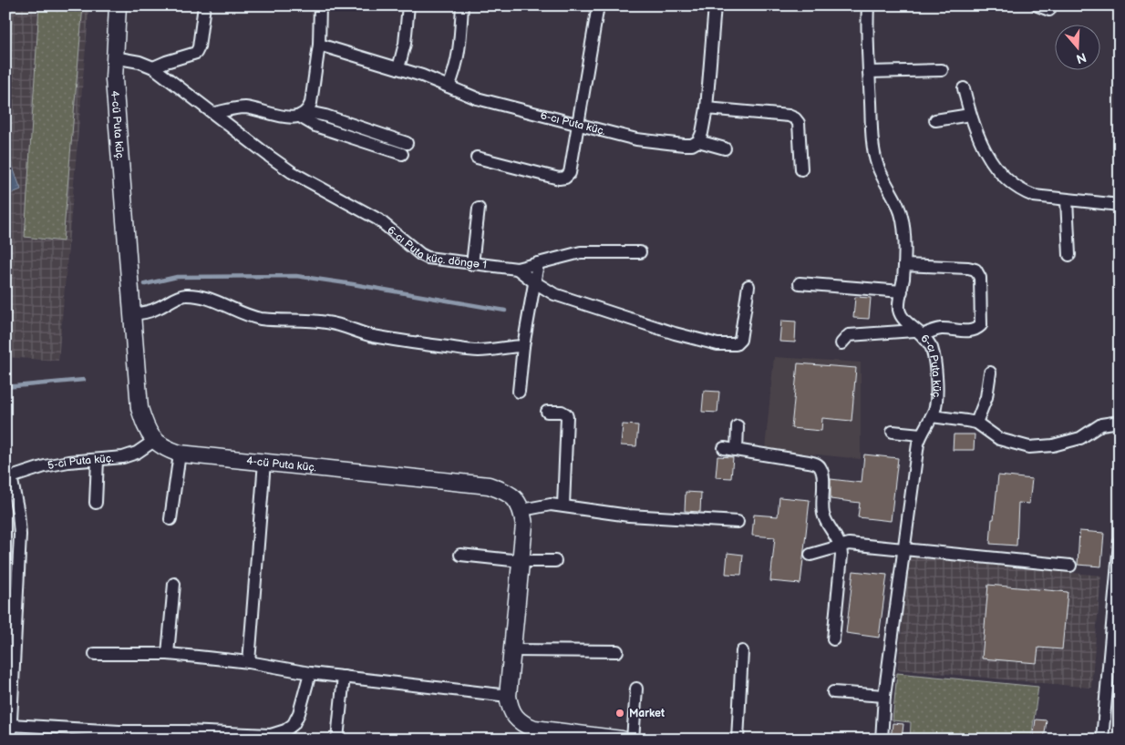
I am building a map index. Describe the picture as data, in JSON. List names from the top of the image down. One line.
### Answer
{"streets":{"street":["6-cı Puta küç.","4-cü Puta küç.","6-cı Puta küç. döngə 1","5-ci Puta küç."]},"crossings":[["4-cü Puta küç.","6-cı Puta küç. döngə 1"],["4-cü Puta küç.","5-ci Puta küç."]],"places":["Market"],"north":"bottom"}
